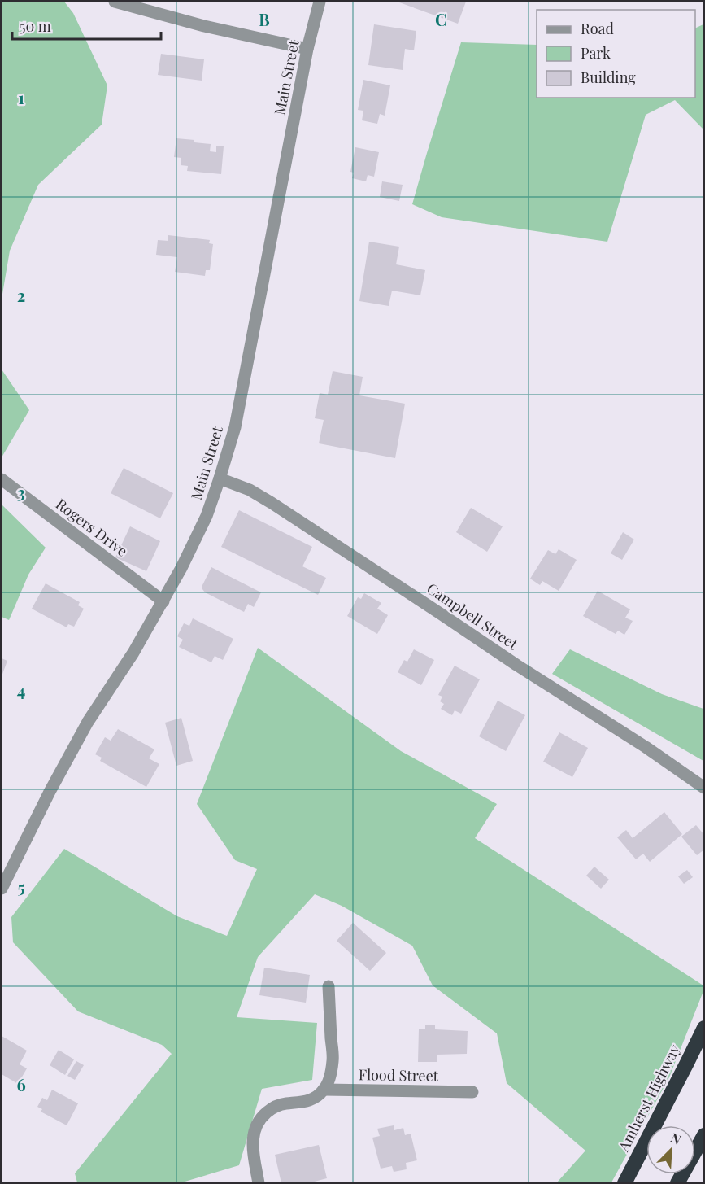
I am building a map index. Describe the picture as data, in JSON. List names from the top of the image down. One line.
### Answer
{"streets":{"highway":["Amherst Highway"],"street":["Main Street","Rogers Drive","Campbell Street","Flood Street"]},"crossings":[["Main Street","Rogers Drive"],["Main Street","Campbell Street"]],"legend":["Road","Park","Building"],"scale_bar":"50 m","north":"top right","grid":{"columns":["B","C"],"rows":["1","2","3","4","5","6"]}}
